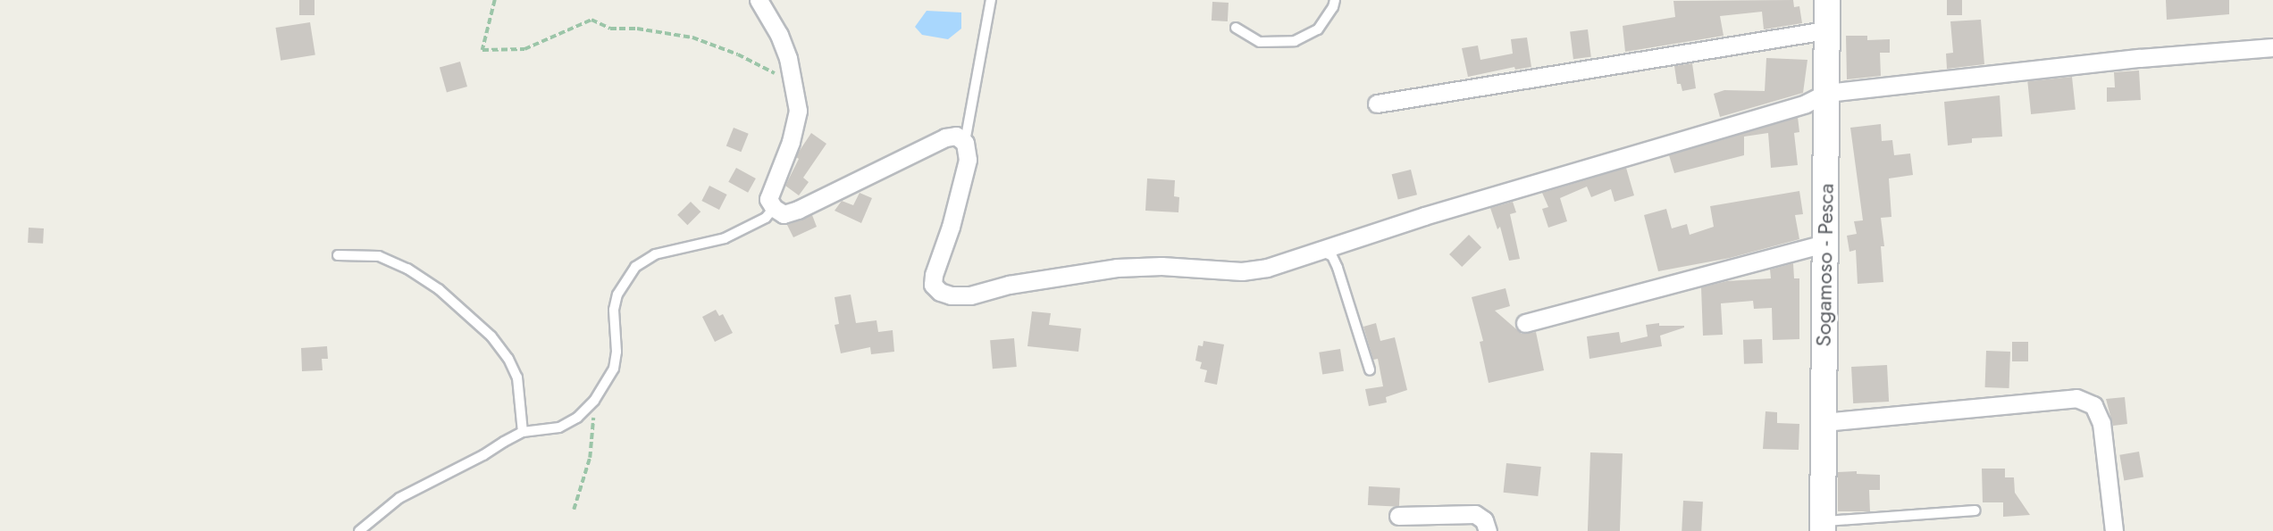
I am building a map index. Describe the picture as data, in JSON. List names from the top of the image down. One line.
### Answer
{"streets":{"main road":["Sogamoso - Pesca"]}}
